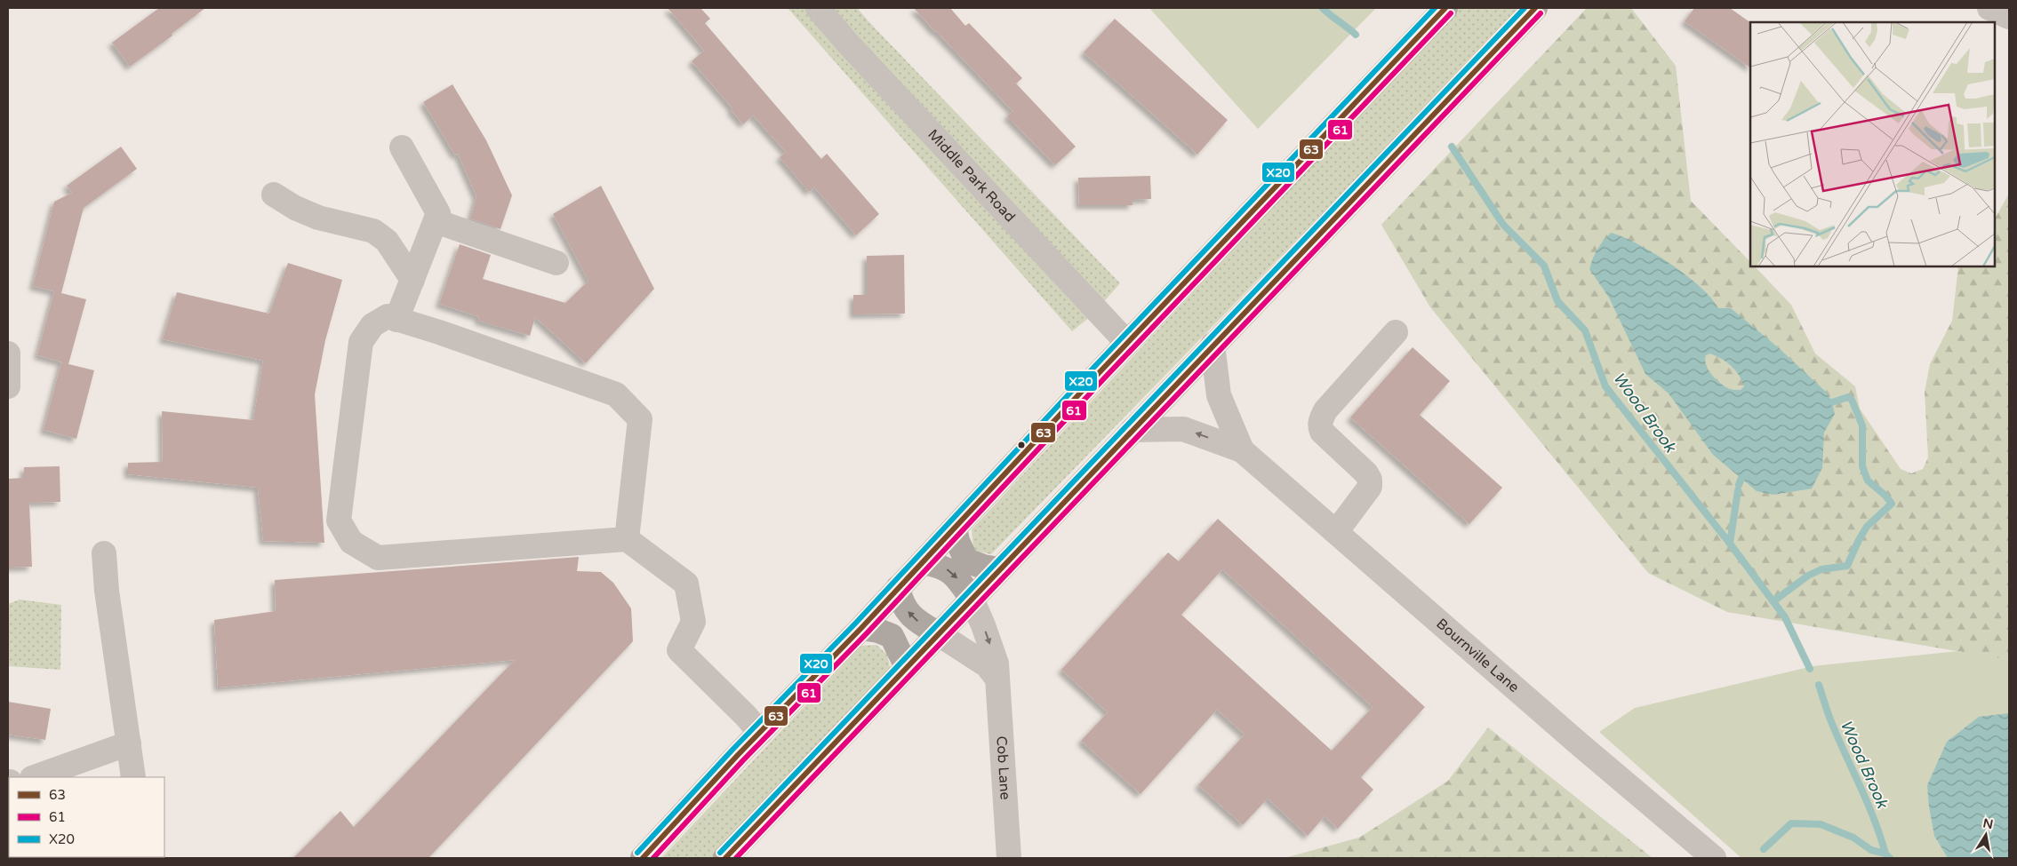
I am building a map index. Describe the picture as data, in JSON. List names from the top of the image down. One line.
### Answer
{"streets":{"street":["Middle Park Road","Bournville Lane","Cob Lane"]},"water":["Wood Brook"],"lines":["transit line 63","transit line X20","transit line 61"],"legend":["63","61","X20"],"north":"top"}
